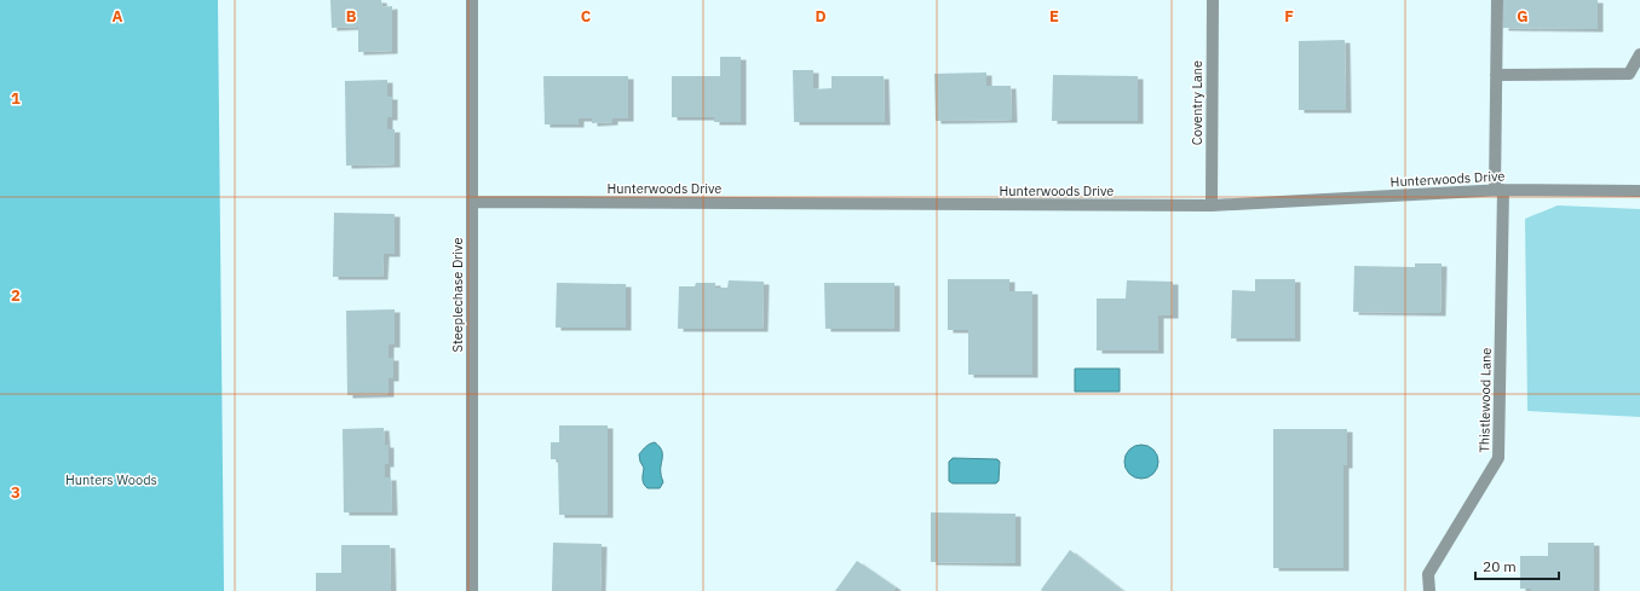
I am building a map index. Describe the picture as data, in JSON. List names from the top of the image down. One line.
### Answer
{"streets":{"street":["Coventry Lane","Hunterwoods Drive","Steeplechase Drive","Thistlewood Lane"]},"crossings":[["Coventry Lane","Hunterwoods Drive"],["Hunterwoods Drive","Steeplechase Drive"],["Hunterwoods Drive","Thistlewood Lane"]],"parks":["Hunters Woods"],"scale_bar":"20 m","grid":{"columns":["A","B","C","D","E","F","G"],"rows":["1","2","3"]}}
